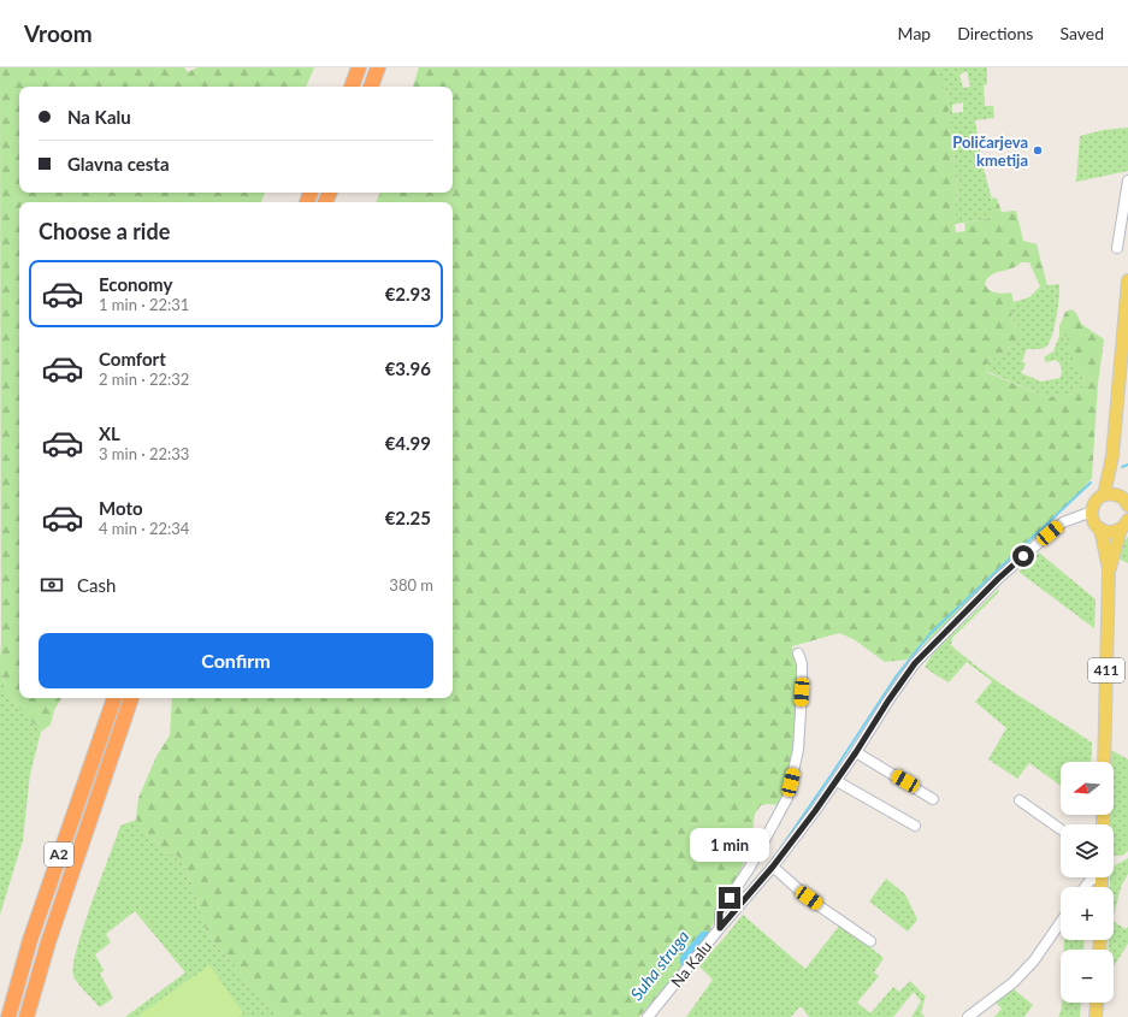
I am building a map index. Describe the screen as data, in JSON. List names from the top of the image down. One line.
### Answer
{"streets":{"highway":["A2"],"main road":["411"],"street":["Na Kalu"]},"crossings":[["411","Na Kalu"]],"water":["Suha struga"],"places":["Poličarjeva kmetija"],"north":"left","page":{"header":"Vroom","nav":["Map","Directions","Saved"],"banner":["Na Kalu","Glavna cesta"],"heading":"Choose a ride","list":[{"name":"Economy","note":"1 min · 22:31","value":"€2.93"},{"name":"Comfort","note":"2 min · 22:32","value":"€3.96"},{"name":"XL","note":"3 min · 22:33","value":"€4.99"},{"name":"Moto","note":"4 min · 22:34","value":"€2.25"}],"pay":["Cash","380 m"],"buttons":"Confirm","map_buttons":["+","−"],"bubble":"1 min"}}
